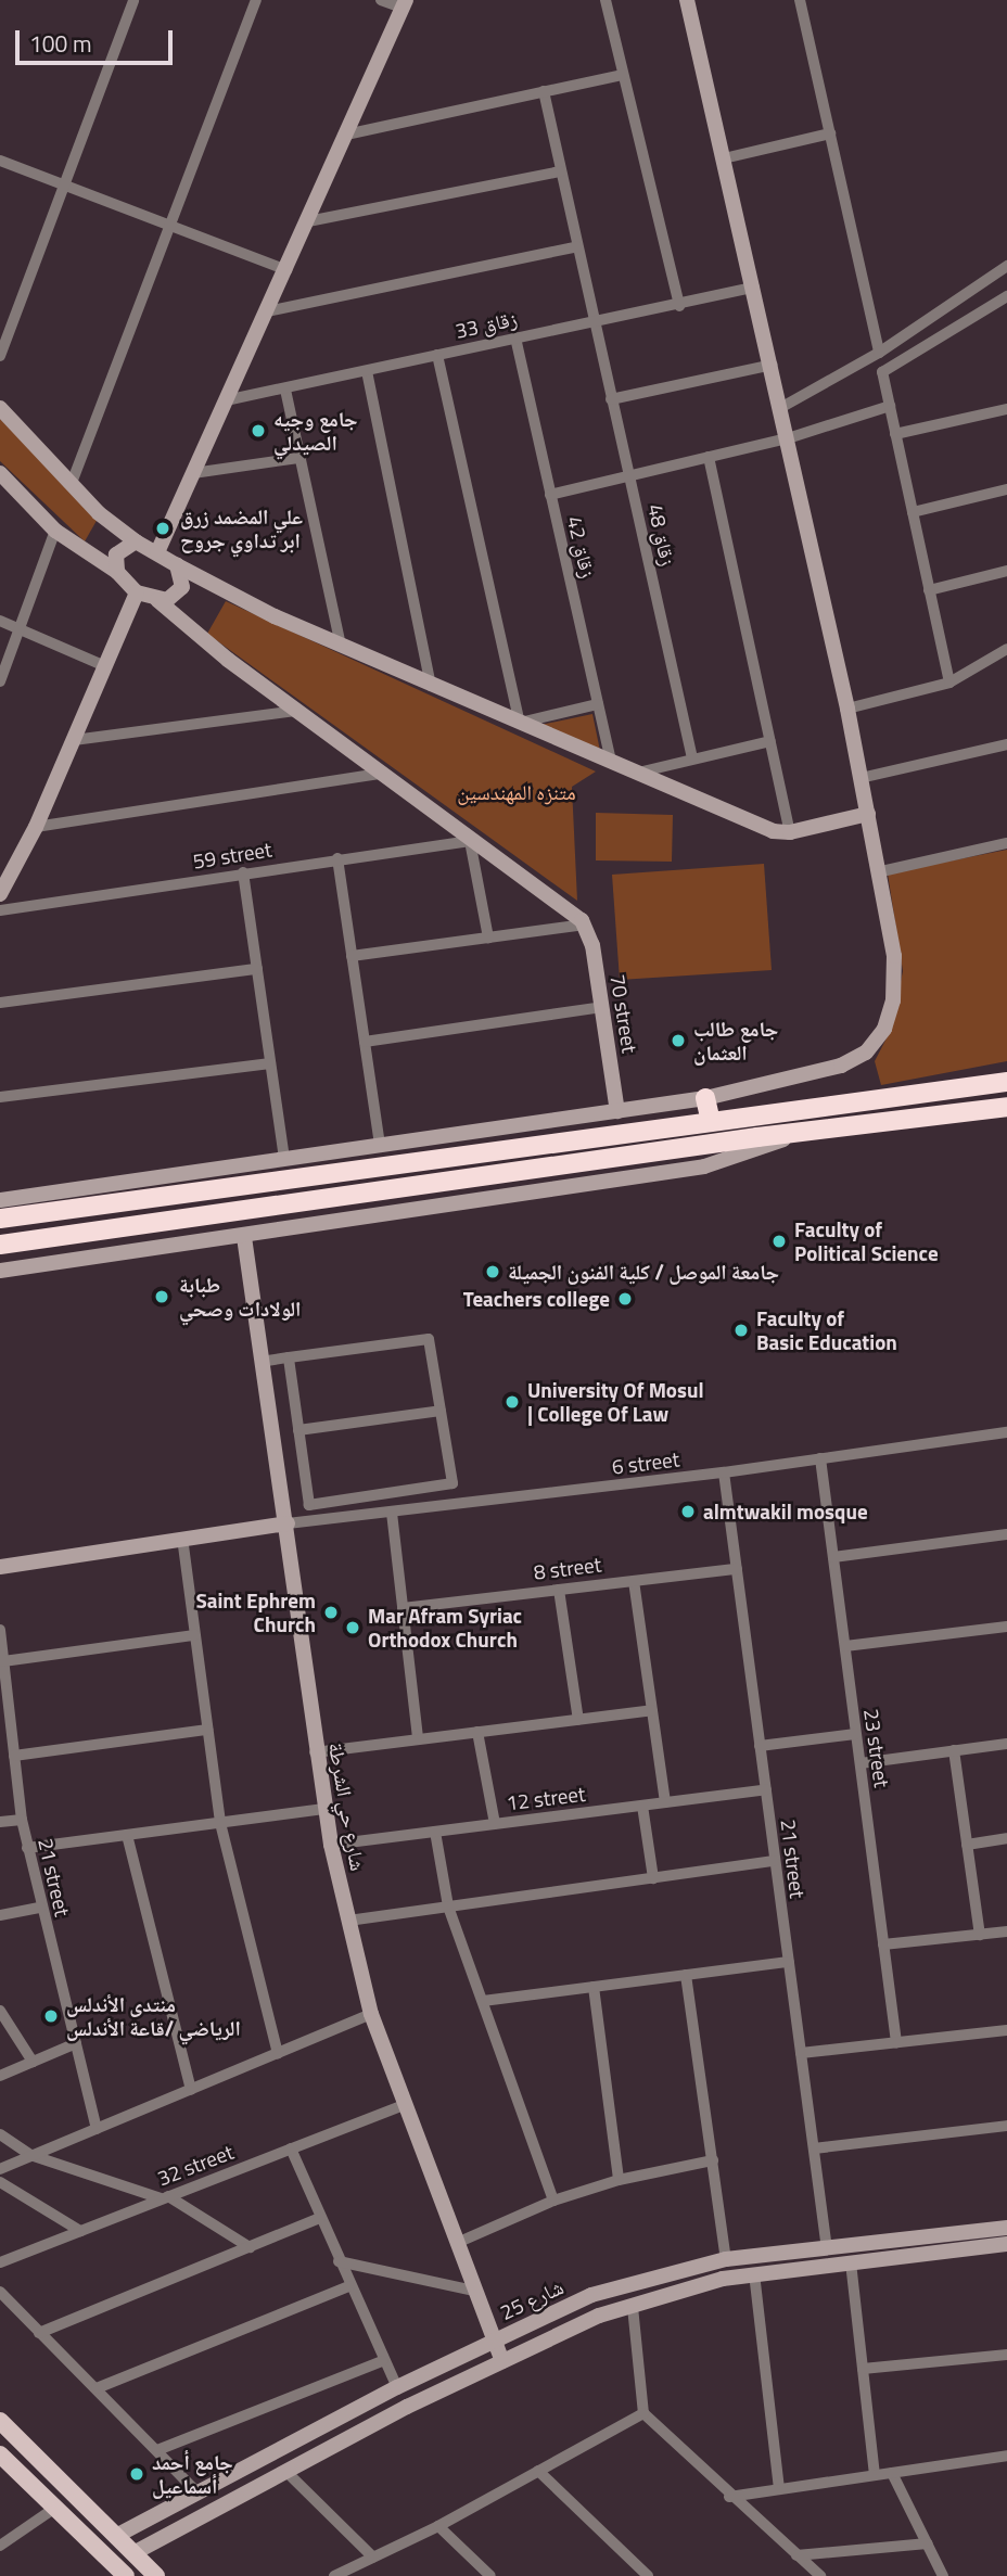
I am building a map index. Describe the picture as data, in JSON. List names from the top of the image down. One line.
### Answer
{"streets":{"street":["زقاق 33","زقاق 48","زقاق 42","59 street","70 street","6 street","8 street","23 street","12 street","شارع حي الشرطة","21 street","32 street","شارع 25"]},"crossings":[["زقاق 33","زقاق 48"],["زقاق 33","زقاق 42"],["6 street","23 street"],["6 street","شارع حي الشرطة"],["6 street","21 street"],["8 street","21 street"],["12 street","شارع حي الشرطة"],["12 street","21 street"],["شارع حي الشرطة","32 street"],["شارع حي الشرطة","شارع 25"],["21 street","شارع 25"]],"parks":["متنزه المهندسين"],"places":["جامع وجيه الصيدلي","علي المضمد زرق ابر تداوي جروح","جامع طالب العثمان","Faculty of Political Science","جامعة الموصل / كلية الفنون الجميلة","طبابة الولادات وصحي","Teachers college","Faculty of Basic Education","University Of Mosul | College Of Law","almtwakil mosque","Saint Ephrem Church","Mar Afram Syriac Orthodox Church","منتدى الأندلس الرياضي /قاعة الأندلس","جامع أحمد أسماعيل"],"scale_bar":"100 m"}
